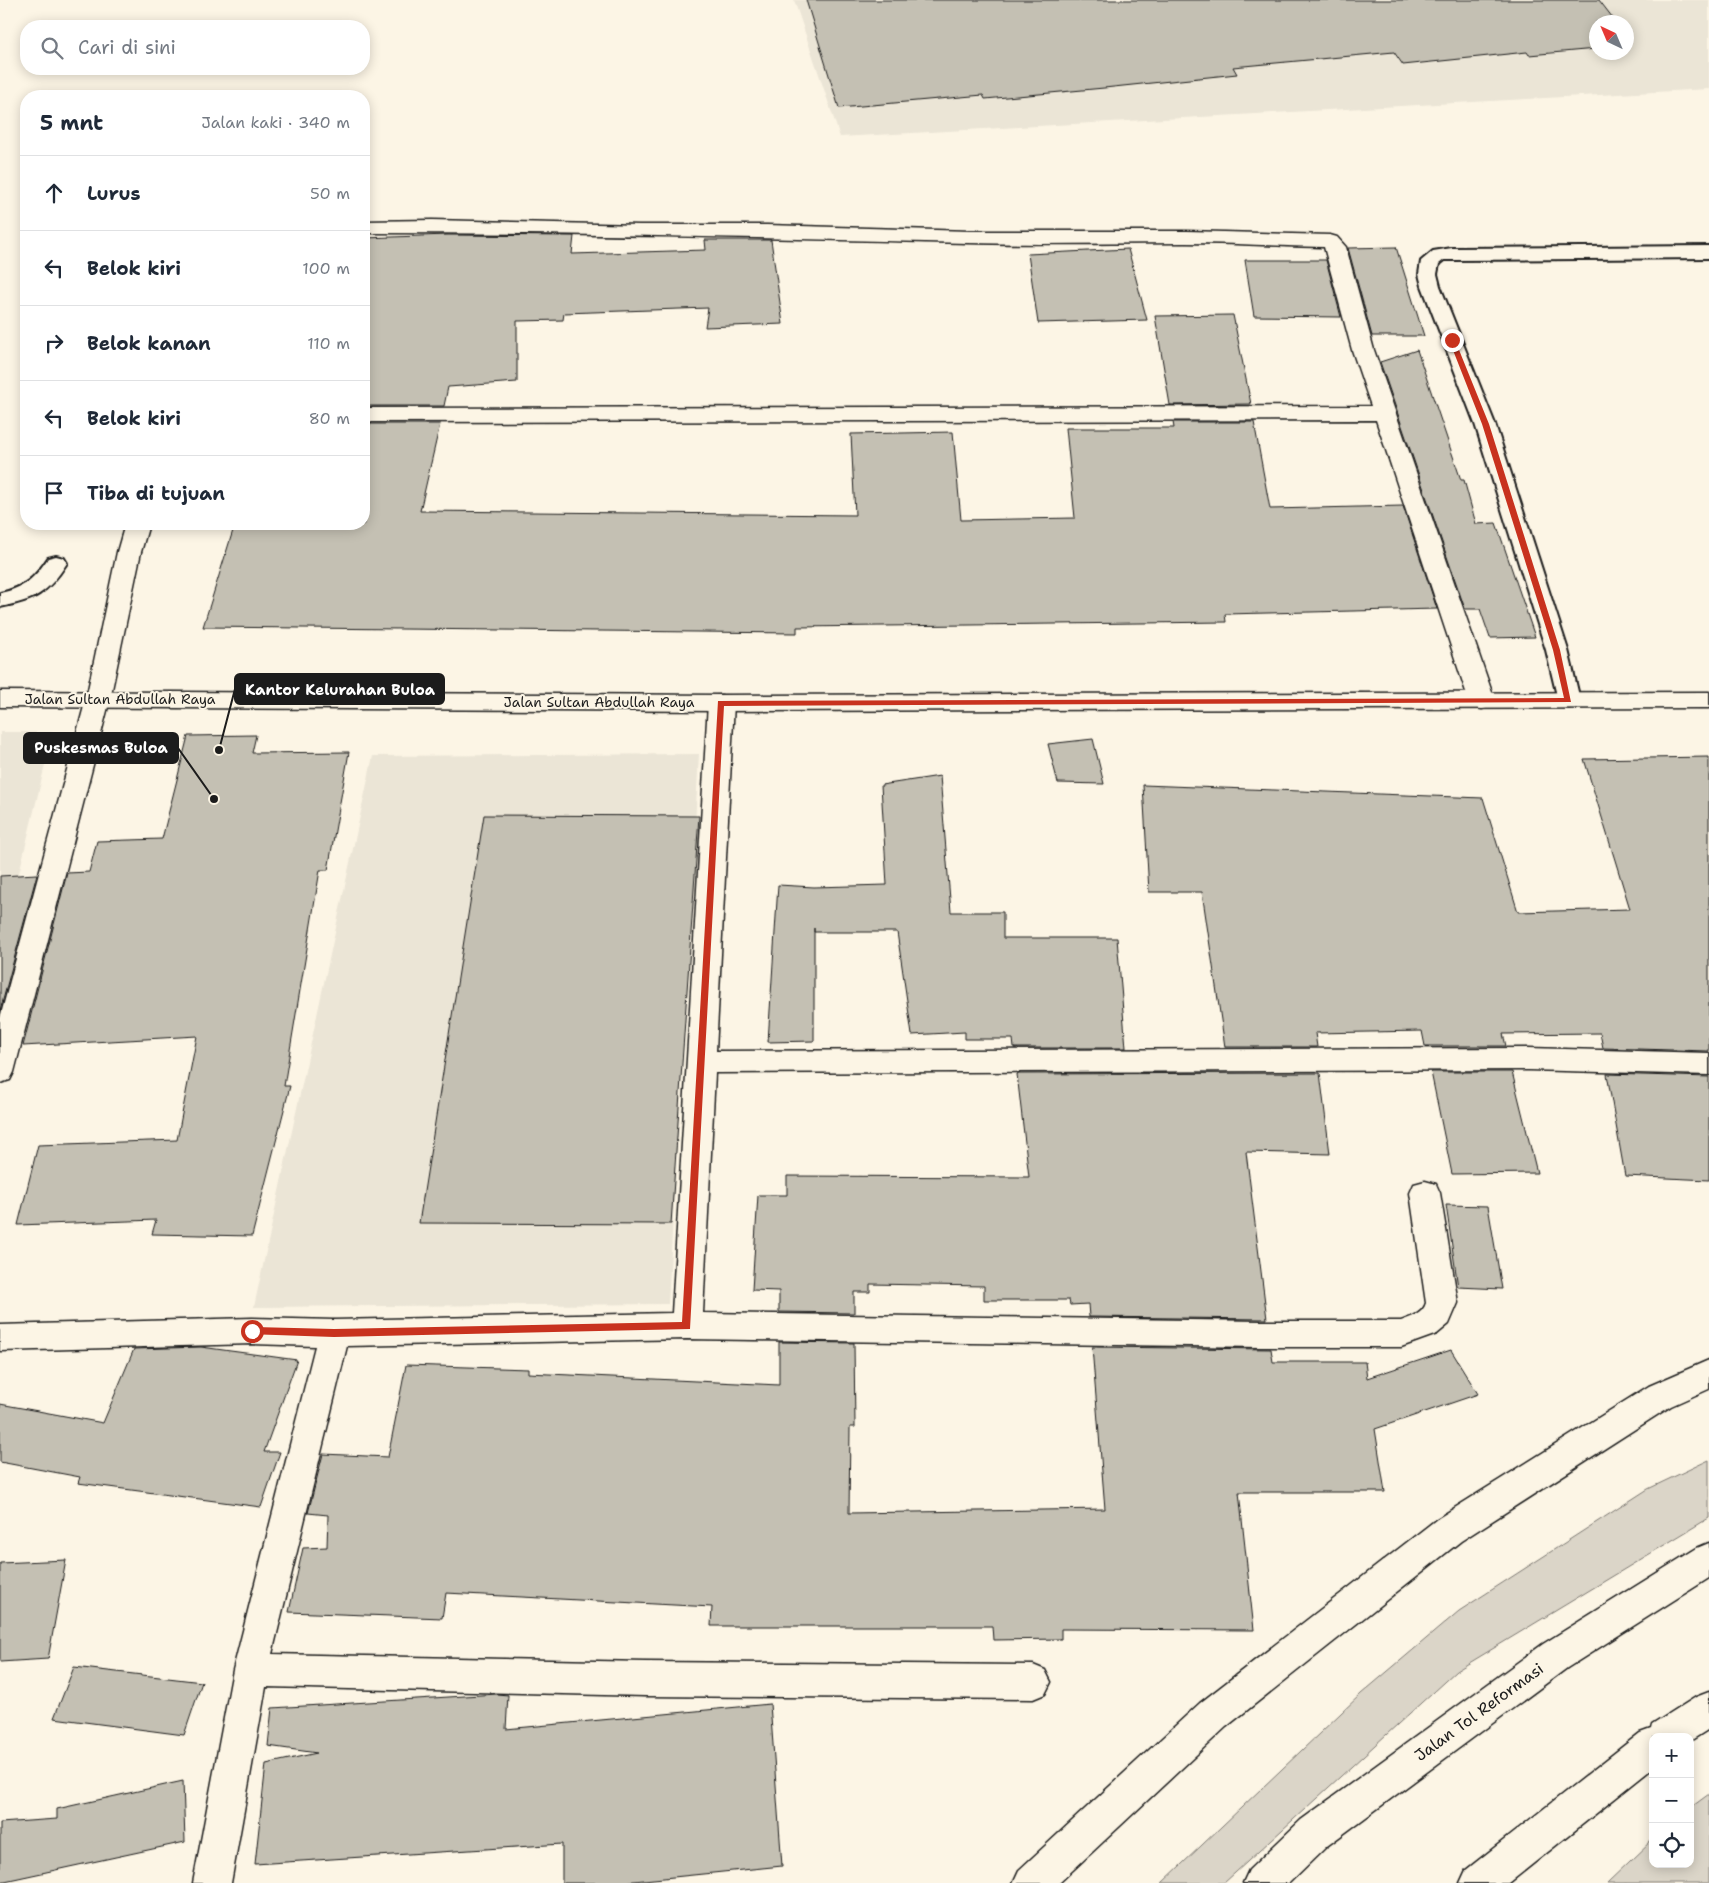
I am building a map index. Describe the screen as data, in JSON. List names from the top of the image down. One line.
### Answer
{"streets":{"main road":["Jalan Sultan Abdullah Raya","Jalan Tol Reformasi"]},"places":["Kantor Kelurahan Buloa","Puskesmas Buloa"],"north":"top left","page":{"search":"Cari di sini","heading":["5 mnt","Jalan kaki · 340 m"],"list":[["Lurus","50 m"],["Belok kiri","100 m"],["Belok kanan","110 m"],["Belok kiri","80 m"],"Tiba di tujuan"],"map_buttons":["+","−"]}}
